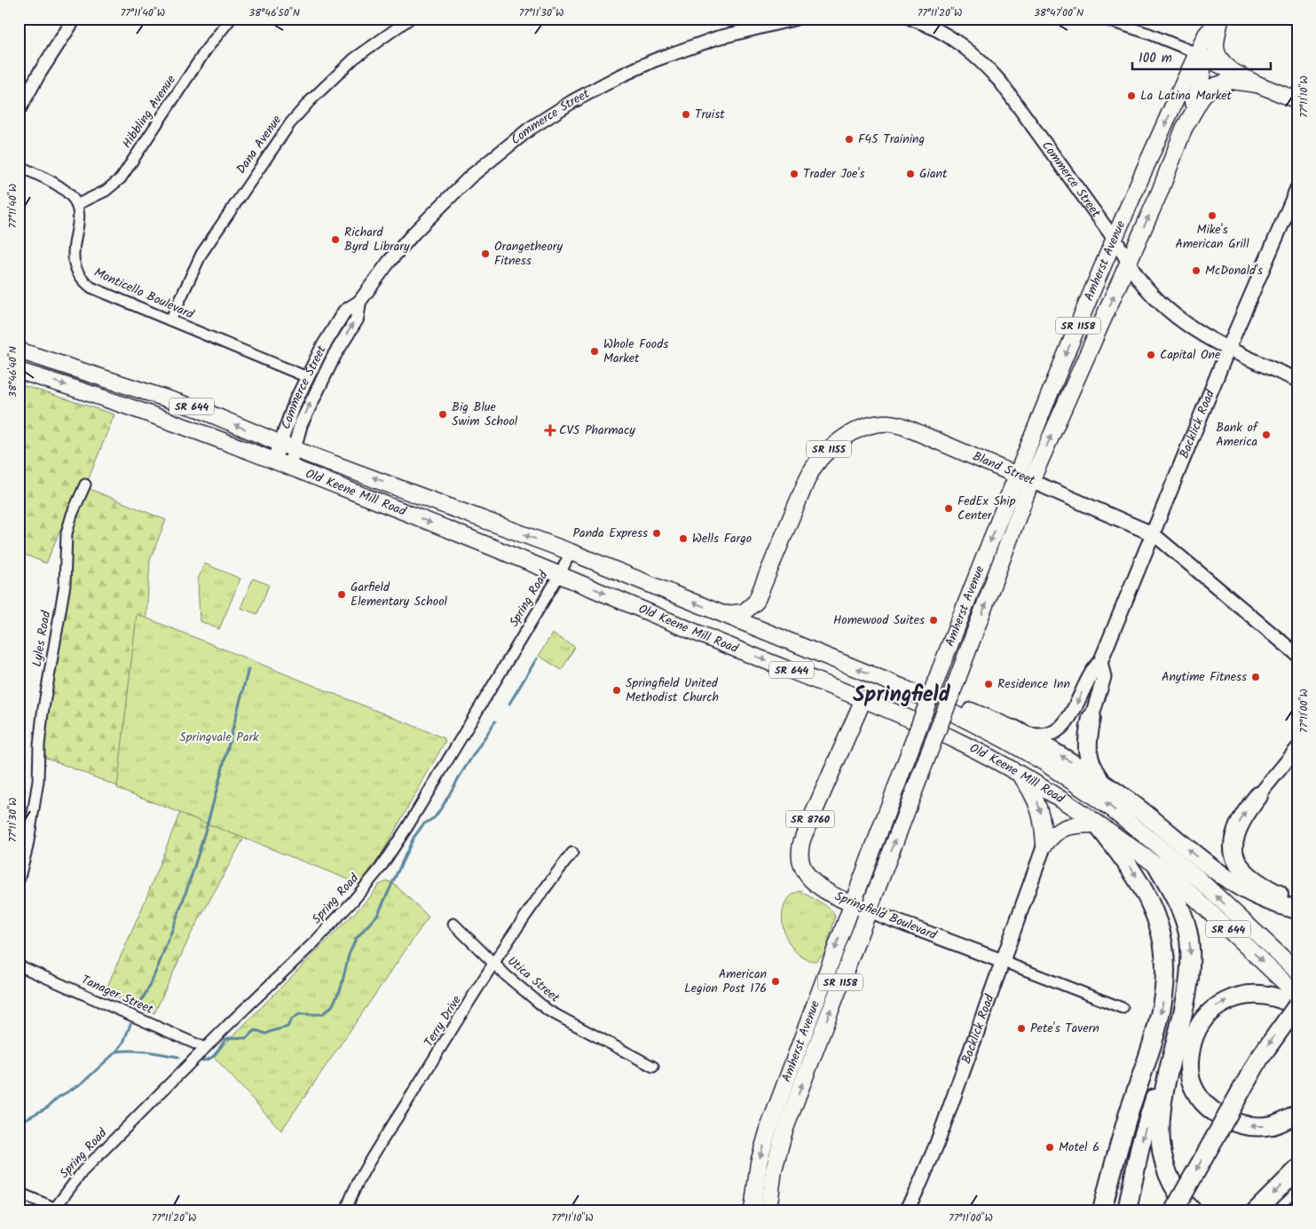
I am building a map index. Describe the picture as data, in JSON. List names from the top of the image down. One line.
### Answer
{"streets":{"main road":["Commerce Street","Amherst Avenue","SR 1158","SR 644","Backlick Road","SR 1155","Bland Street","Old Keene Mill Road","SR 8760","Springfield Boulevard"],"street":["Hibbling Avenue","Dana Avenue","Monticello Boulevard","Spring Road","Lyles Road","Utica Street","Tanager Street","Terry Drive"]},"crossings":[["Hibbling Avenue","Monticello Boulevard"],["Commerce Street","Amherst Avenue"],["Commerce Street","Monticello Boulevard"],["Commerce Street","Backlick Road"],["Commerce Street","Old Keene Mill Road"],["Dana Avenue","Monticello Boulevard"],["Amherst Avenue","Bland Street"],["Amherst Avenue","Springfield Boulevard"],["Backlick Road","Bland Street"],["Backlick Road","Springfield Boulevard"],["Old Keene Mill Road","Spring Road"],["Old Keene Mill Road","Springfield Boulevard"],["Spring Road","Tanager Street"],["Utica Street","Terry Drive"]],"districts":["Springfield"],"parks":["Springvale Park"],"places":{"other":["La Latina Market","Truist","F45 Training","Trader Joe's","Giant","Mike's American Grill","Richard Byrd Library","Orangetheory Fitness","McDonald's","Whole Foods Market","Capital One","Big Blue Swim School","Bank of America","FedEx Ship Center","Panda Express","Wells Fargo","Garfield Elementary School","Homewood Suites","Anytime Fitness","Residence Inn","Springfield United Methodist Church","American Legion Post 176","Pete's Tavern","Motel 6"],"health":["CVS Pharmacy"]},"scale_bar":"100 m","coordinates":["77°11'40\"W","38°46'50\"N","77°11'30\"W","77°11'20\"W","38°47'00\"N","77°11'10\"W","38°46'40\"N","77°11'00\"W"]}
